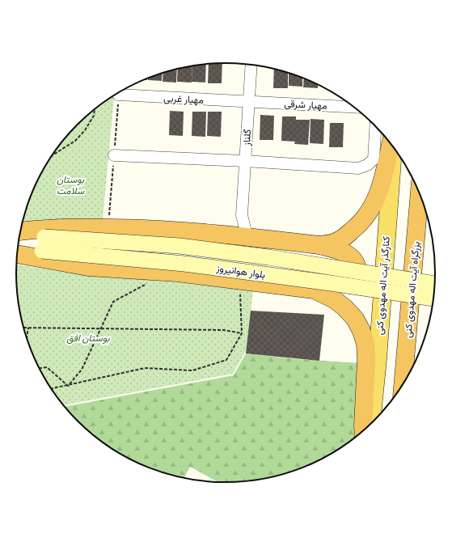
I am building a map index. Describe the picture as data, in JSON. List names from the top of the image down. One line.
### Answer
{"streets":{"highway":["بزرگراه آیت اله مهدوی کنی"],"main road":["بلوار هوانیروز","کنارگذر آیت اله مهدوی کنی"],"street":["مهیار غربی","مهیار شرقی","گلناز"]},"crossings":[["مهیار غربی","مهیار شرقی"],["مهیار غربی","گلناز"],["مهیار شرقی","گلناز"]],"parks":["بوستان سلامت","بوستان افق"]}
